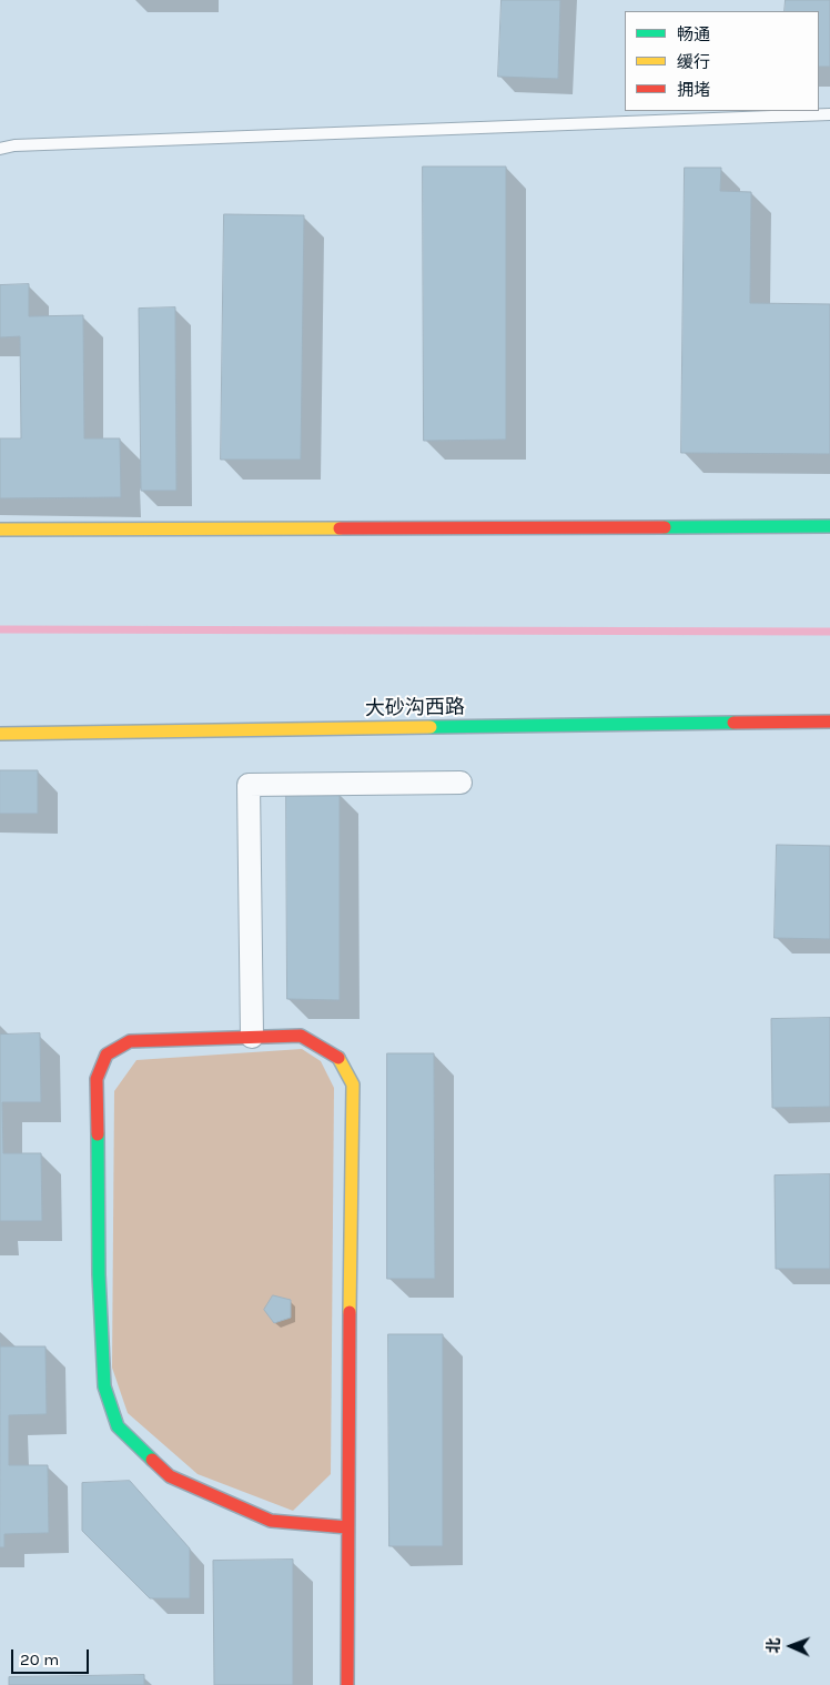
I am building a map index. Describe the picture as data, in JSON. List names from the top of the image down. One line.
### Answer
{"streets":{"street":["大砂沟西路"]},"legend":["畅通","缓行","拥堵"],"scale_bar":"20 m","north":"left"}
